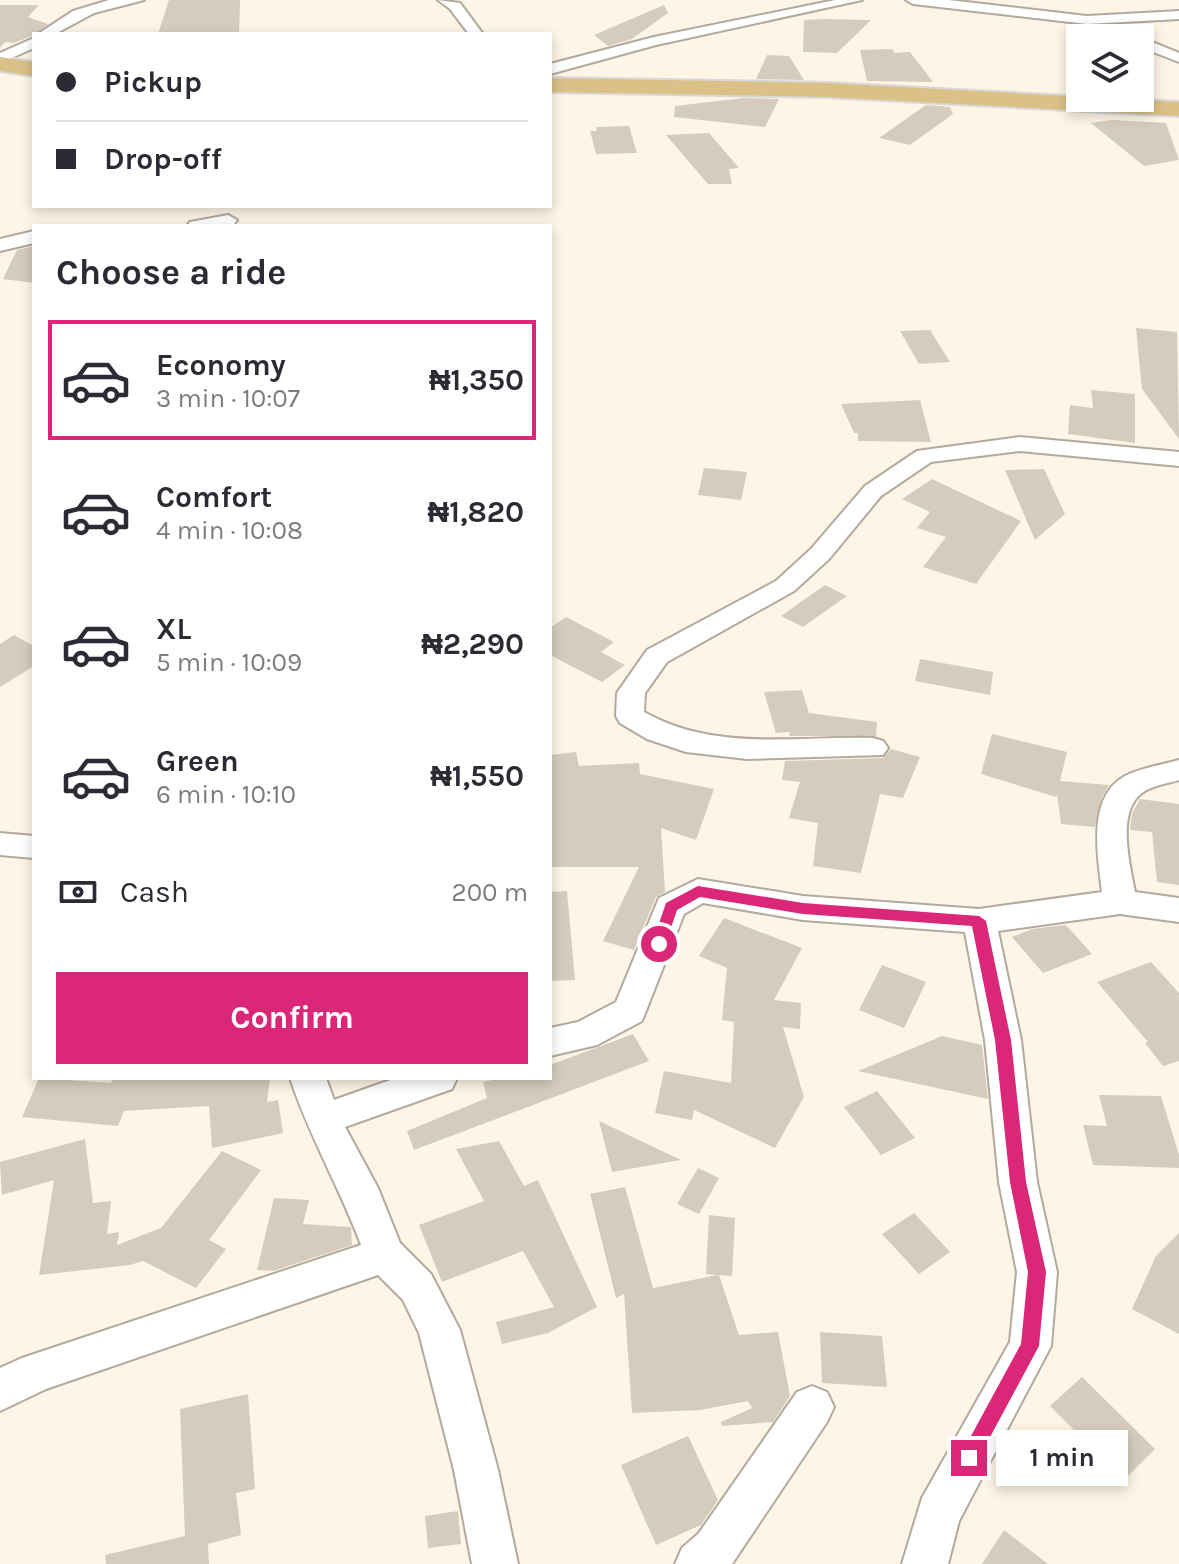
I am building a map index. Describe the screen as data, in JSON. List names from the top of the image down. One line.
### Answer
{"page":{"banner":["Pickup","Drop-off"],"heading":"Choose a ride","list":[{"name":"Economy","note":"3 min · 10:07","value":"₦1,350"},{"name":"Comfort","note":"4 min · 10:08","value":"₦1,820"},{"name":"XL","note":"5 min · 10:09","value":"₦2,290"},{"name":"Green","note":"6 min · 10:10","value":"₦1,550"}],"pay":["Cash","200 m"],"buttons":"Confirm","bubble":"1 min"}}
